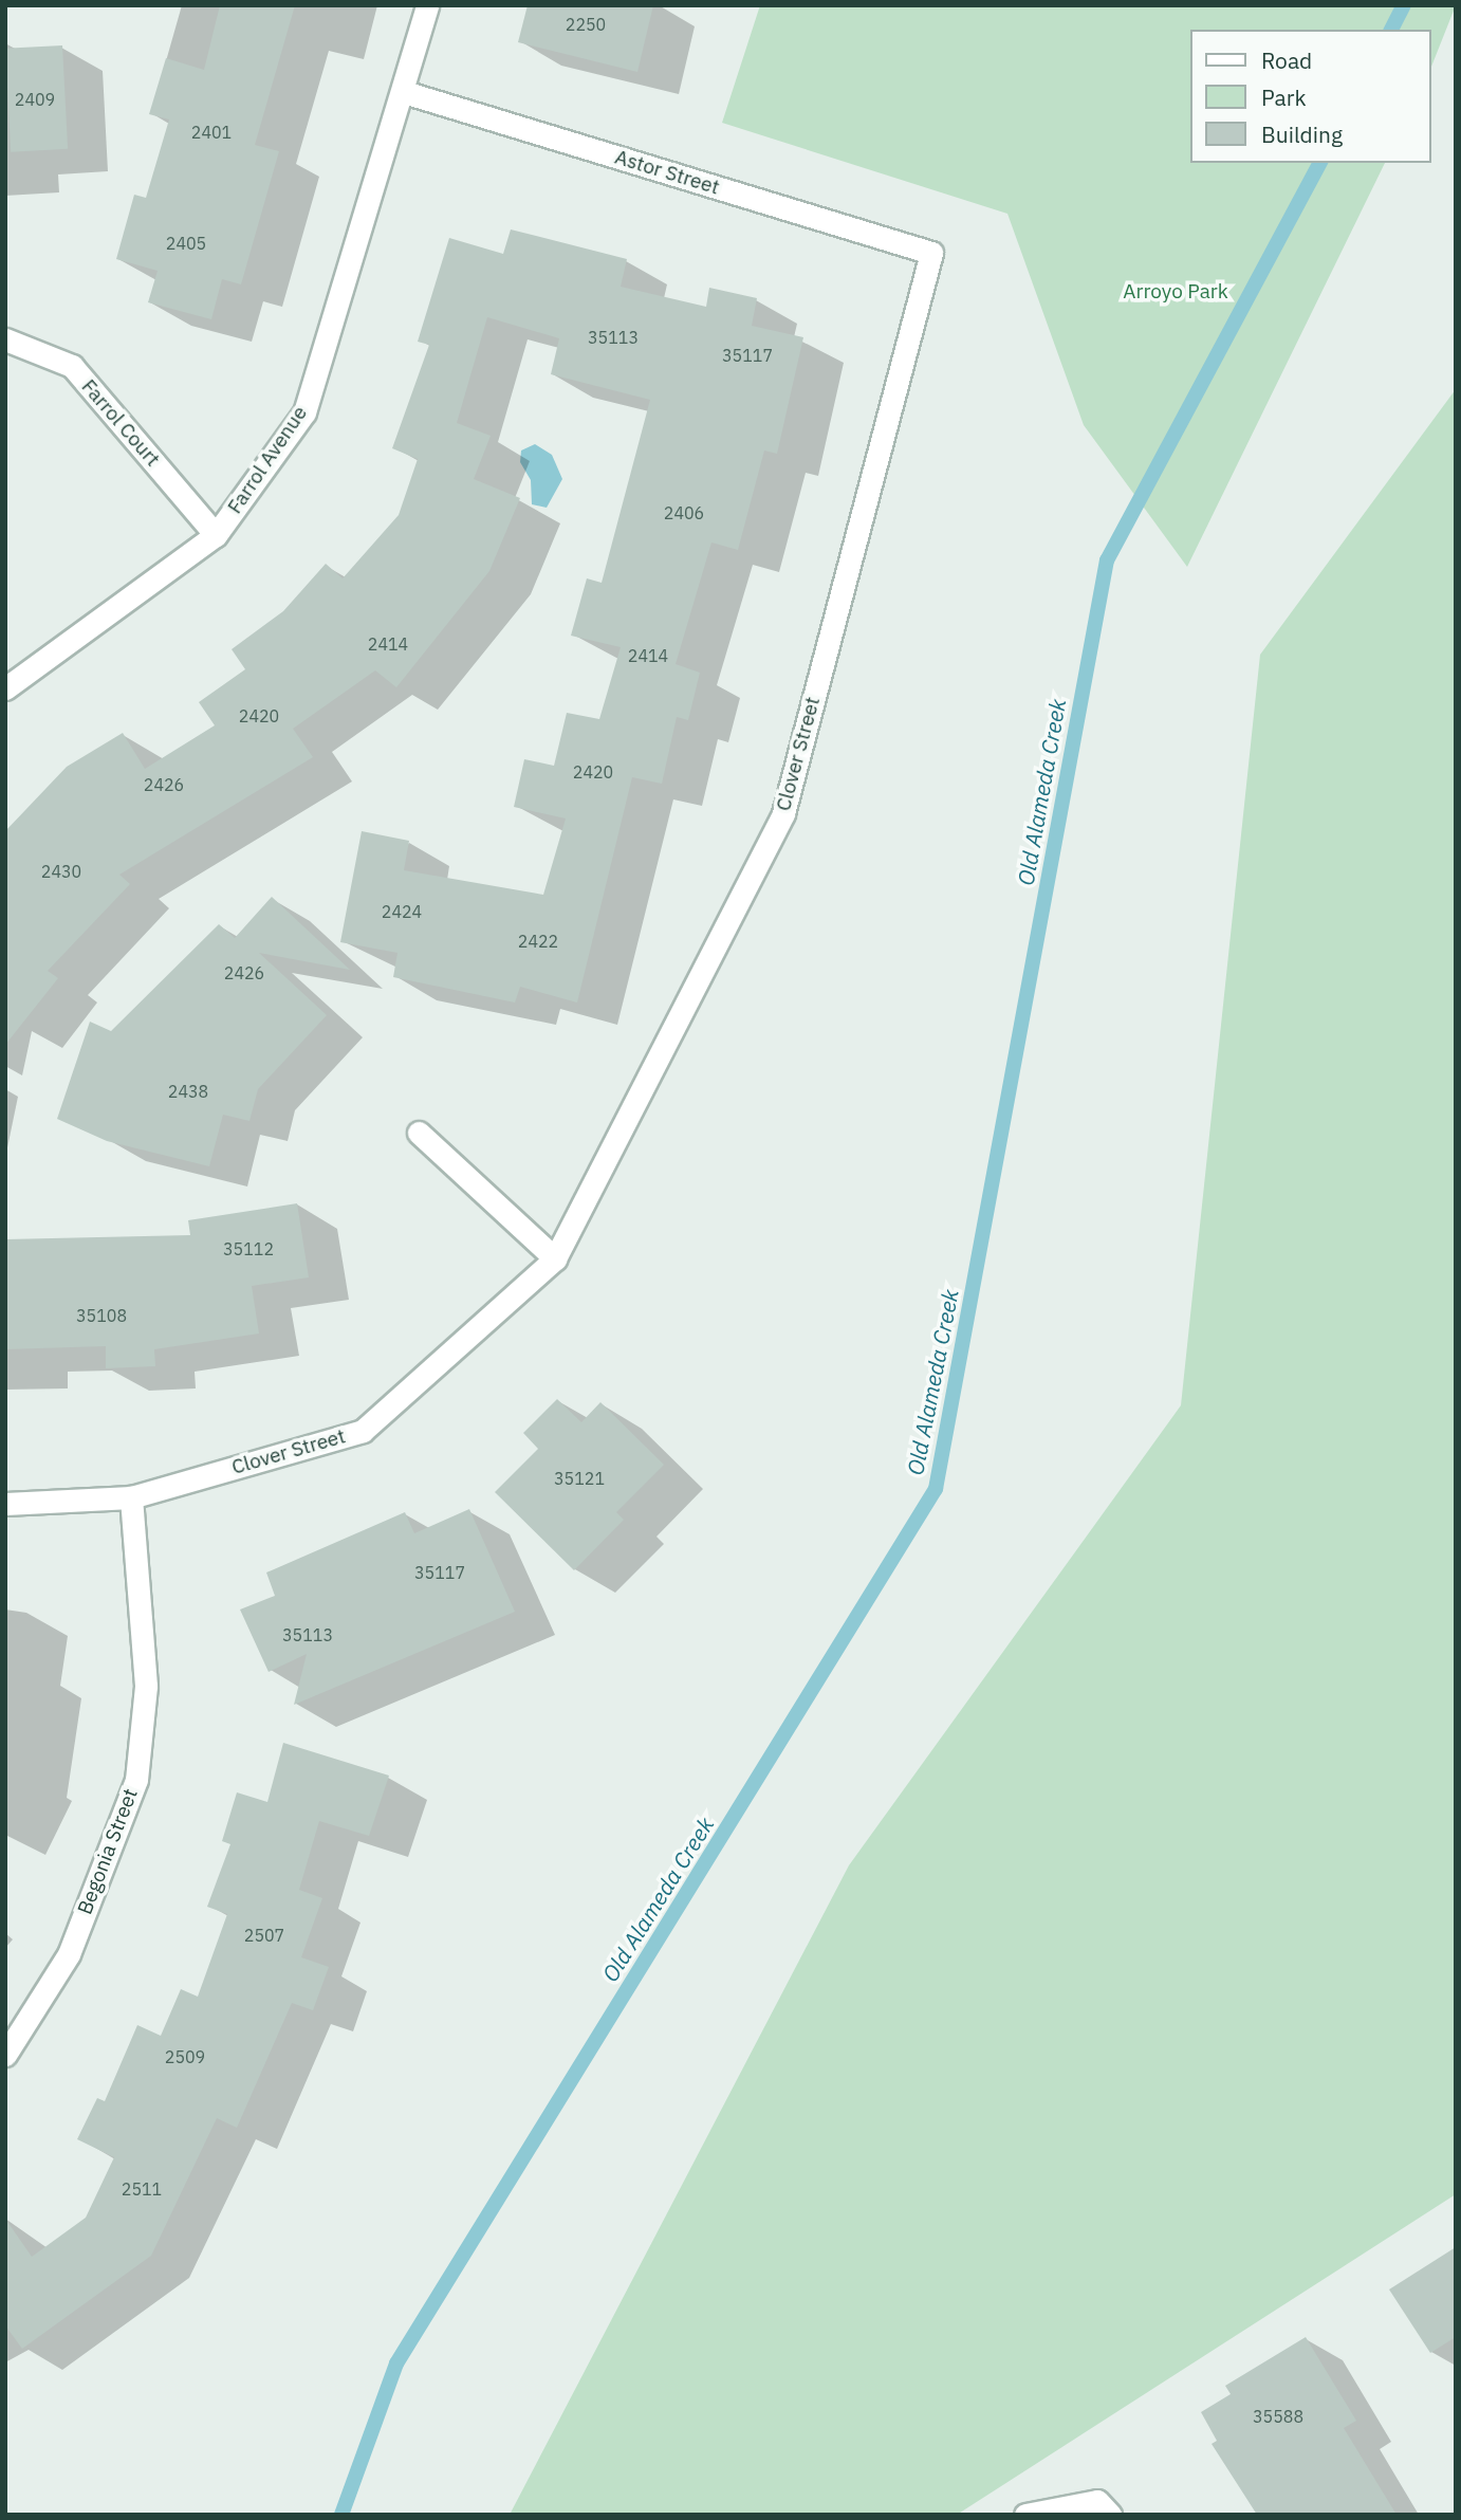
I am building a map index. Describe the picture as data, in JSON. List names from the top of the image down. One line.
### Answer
{"streets":{"street":["Astor Street","Farrol Court","Farrol Avenue","Clover Street","Begonia Street"]},"crossings":[["Astor Street","Farrol Avenue"],["Astor Street","Clover Street"],["Farrol Court","Farrol Avenue"],["Clover Street","Begonia Street"]],"water":["Old Alameda Creek"],"parks":["Arroyo Park"],"house_numbers":["2250","2409","2401","2405","35113","35117","2406","2414","2414","2420","2420","2426","2430","2424","2422","2426","2438","35112","35108","35121","35117","35113","2507","2509","2511","35588"],"legend":["Road","Park","Building"]}
